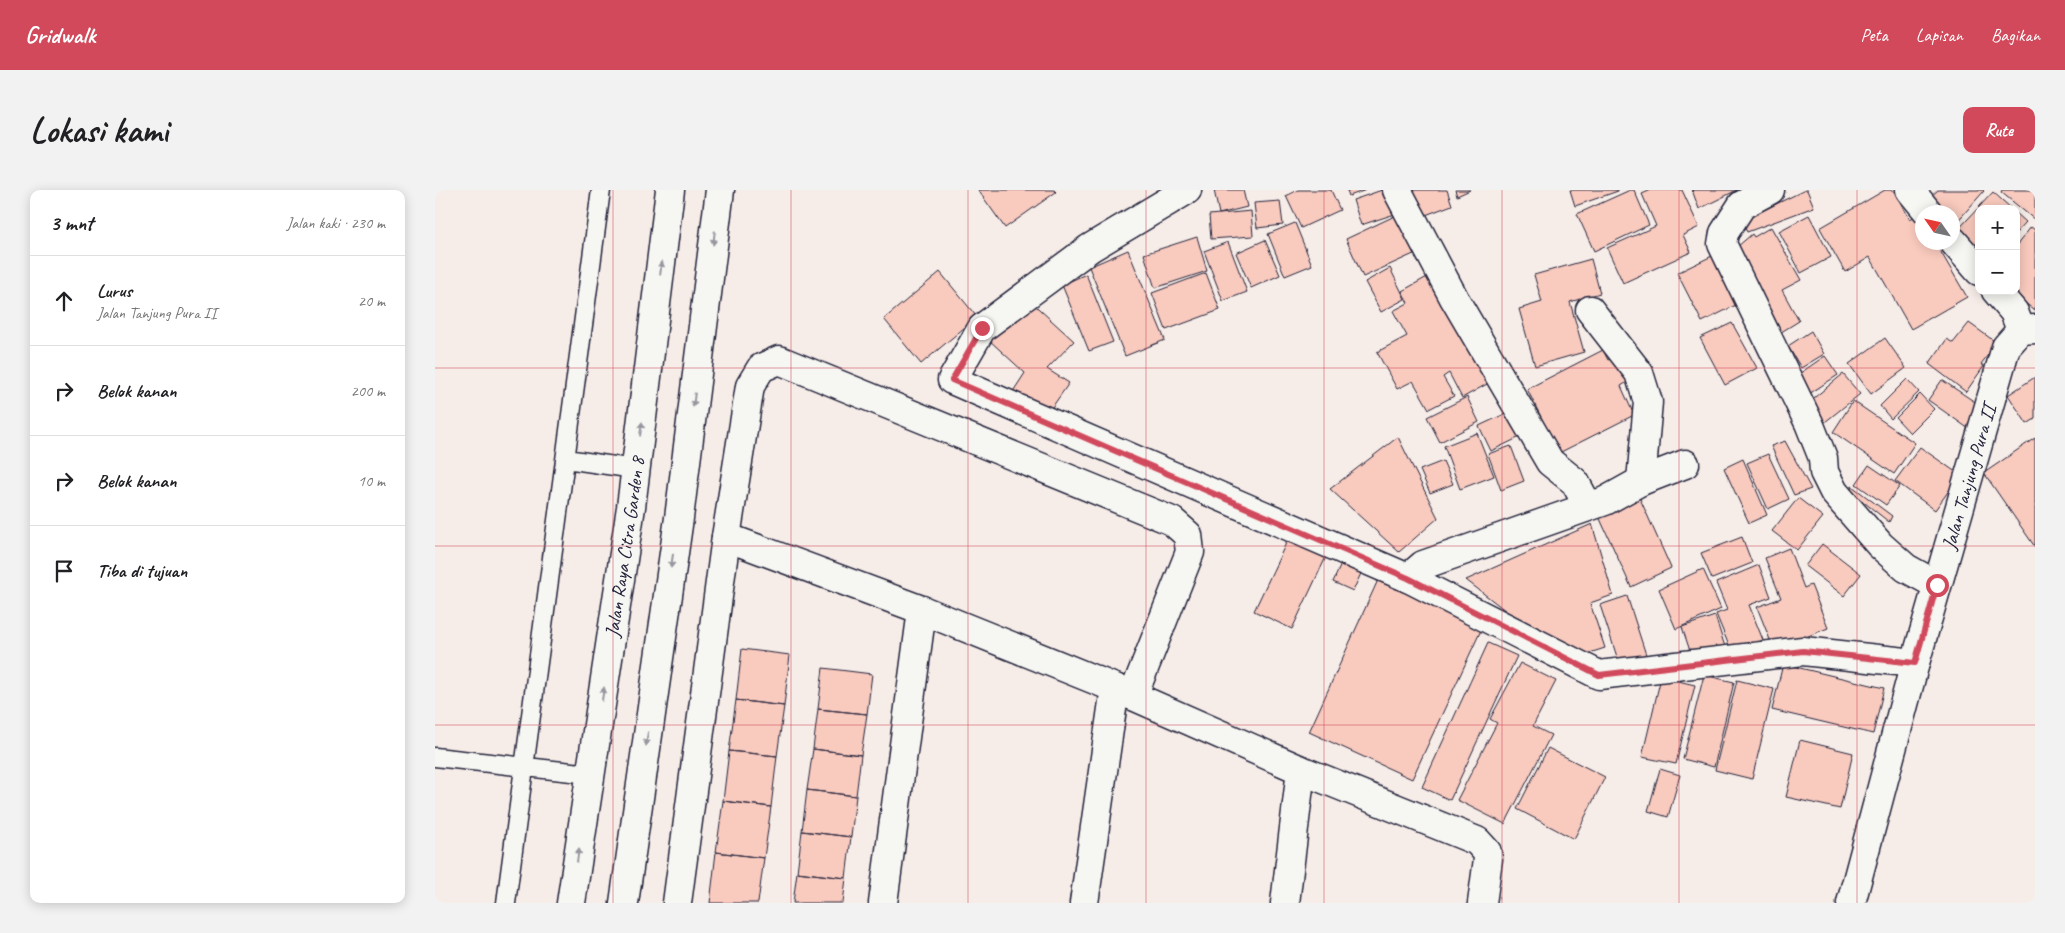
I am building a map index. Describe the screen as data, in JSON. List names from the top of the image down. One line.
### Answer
{"streets":{"street":["Jalan Tanjung Pura II","Jalan Raya Citra Garden 8"]},"north":"top left","page":{"header":"Gridwalk","nav":["Peta","Lapisan","Bagikan"],"buttons":"Rute","title":"Lokasi kami","heading":["3 mnt","Jalan kaki · 230 m"],"map_buttons":["+","−"],"list":[["Lurus","Jalan Tanjung Pura II","20 m"],["Belok kanan","200 m"],["Belok kanan","10 m"],"Tiba di tujuan"]}}
